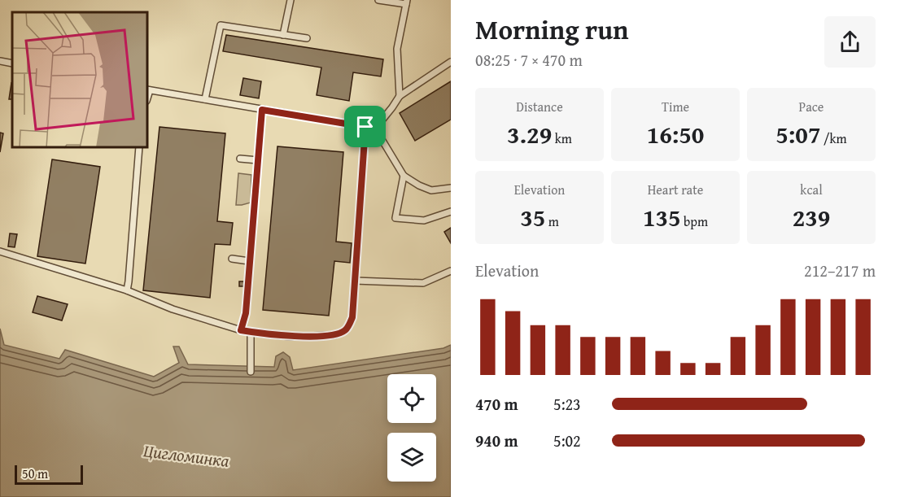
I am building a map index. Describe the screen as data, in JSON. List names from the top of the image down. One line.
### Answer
{"water":["Цигломинка"],"scale_bar":"50 m","page":{"heading":["Morning run","08:25 · 7 × 470 m"],"stats":[["Distance","3.29 km"],["Time","16:50"],["Pace","5:07 /km"],["Elevation","35 m"],["Heart rate","135 bpm"],["kcal","239"]],"chart":["Elevation","212–217 m"],"list":[{"name":"470 m","note":"5:23"},{"name":"940 m","note":"5:02"}],"scale":"50 m"}}
